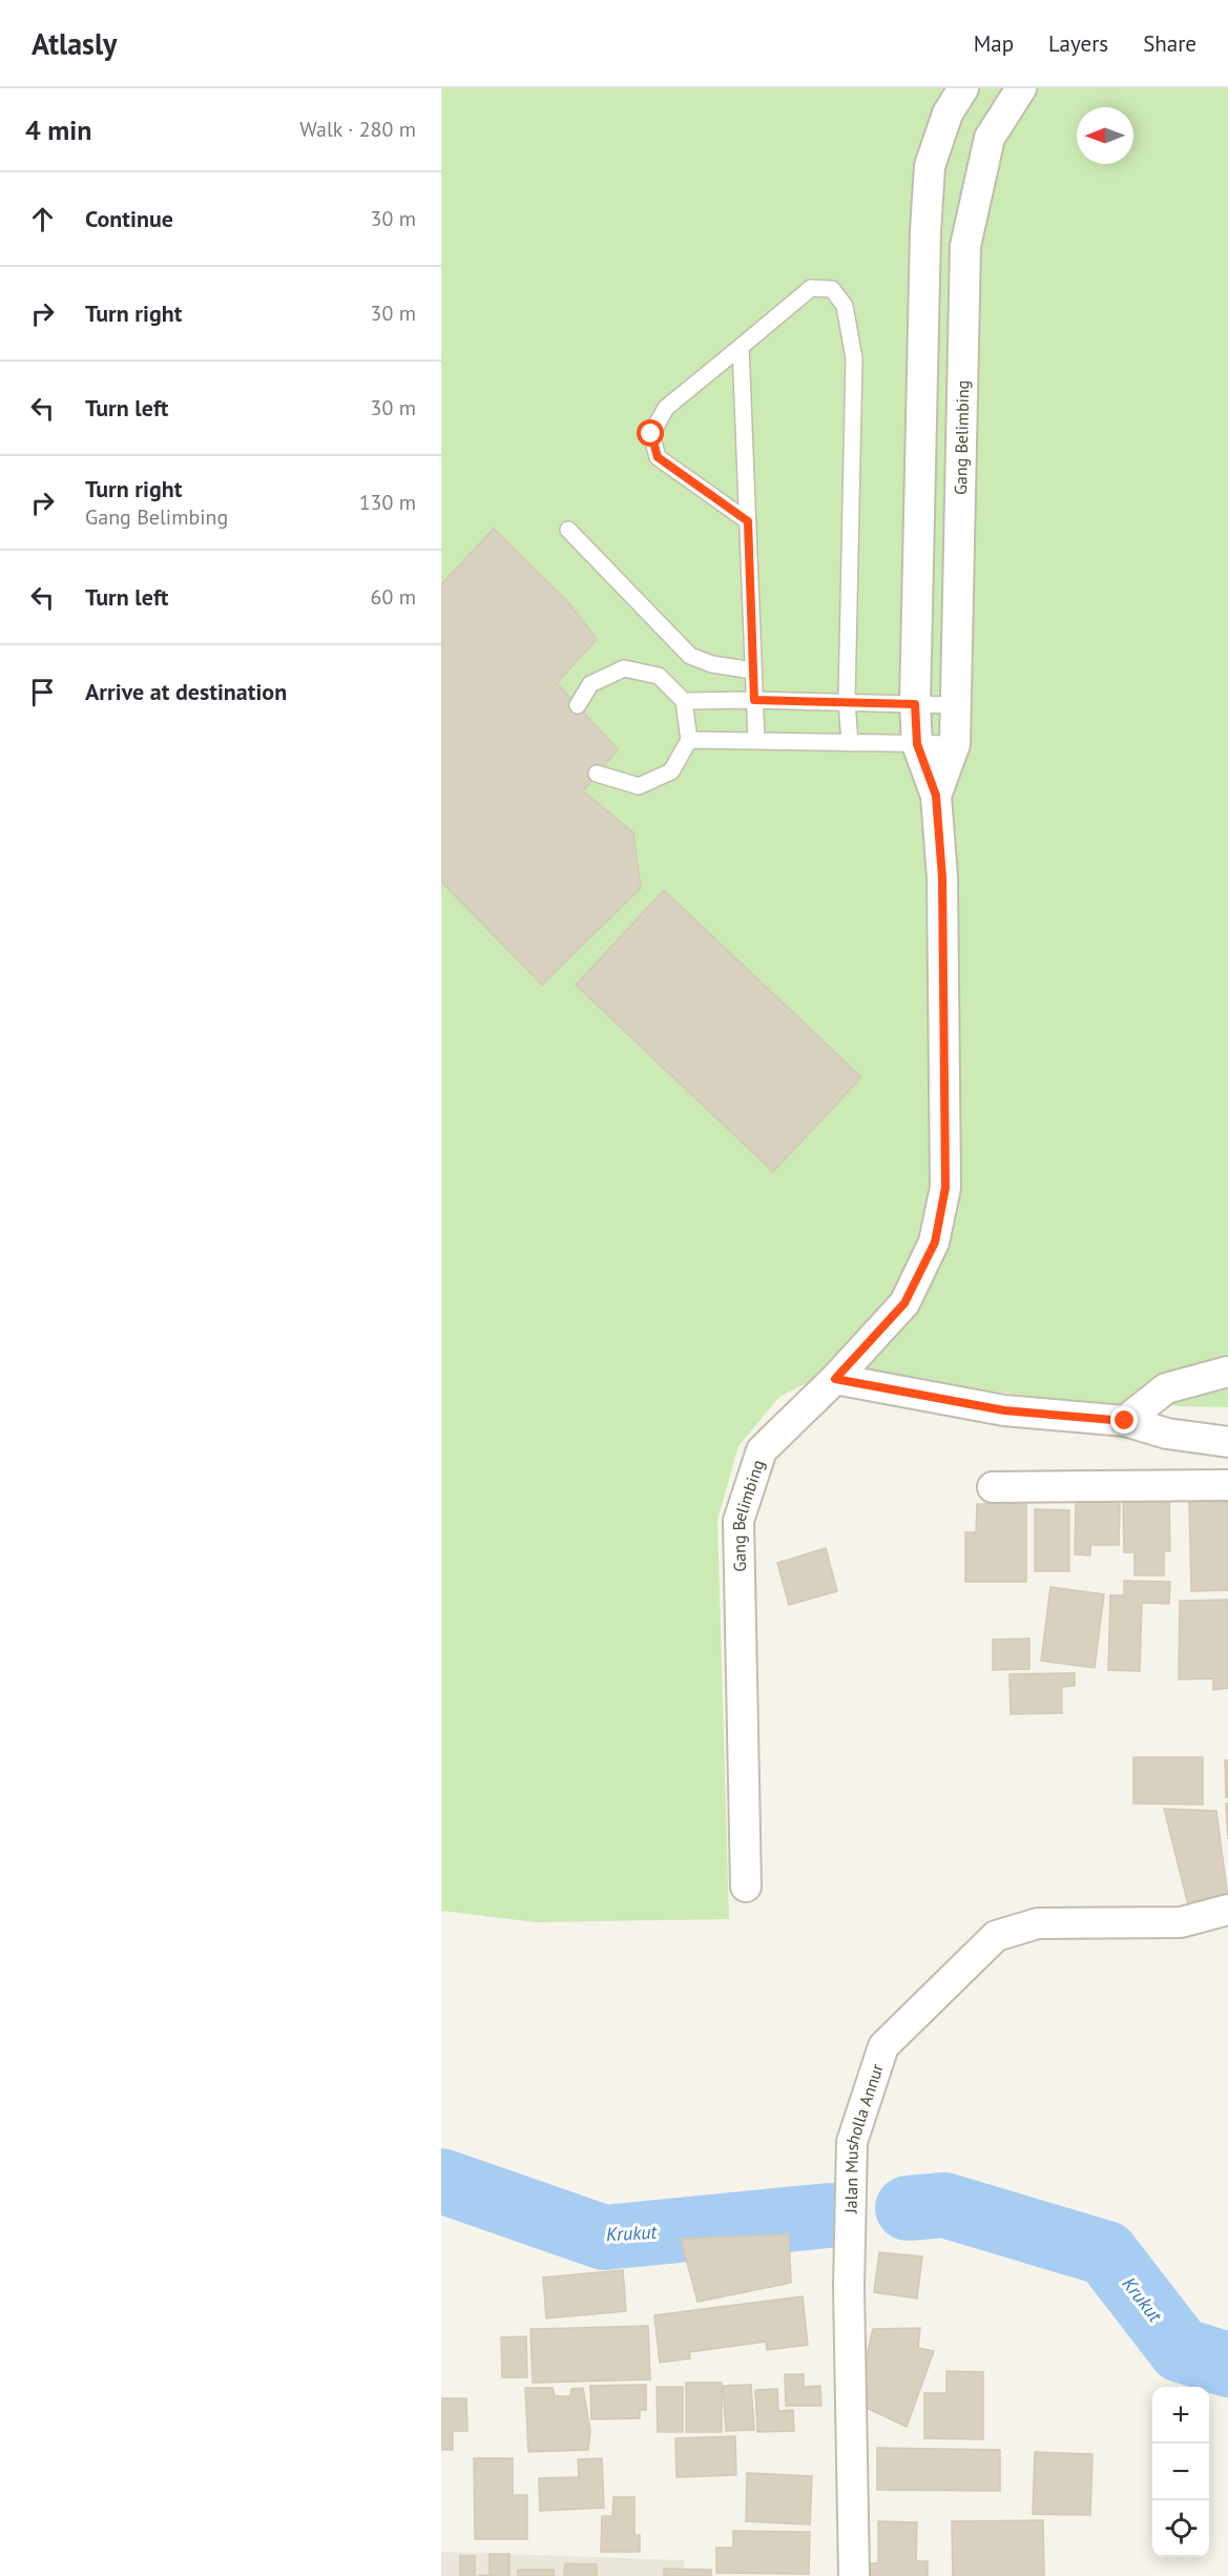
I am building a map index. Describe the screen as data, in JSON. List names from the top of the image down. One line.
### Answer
{"streets":{"street":["Gang Belimbing","Jalan Musholla Annur"]},"water":["Krukut"],"north":"left","page":{"header":"Atlasly","nav":["Map","Layers","Share"],"heading":["4 min","Walk · 280 m"],"list":[["Continue","30 m"],["Turn right","30 m"],["Turn left","30 m"],["Turn right","Gang Belimbing","130 m"],["Turn left","60 m"],"Arrive at destination"],"map_buttons":["+","−"]}}
